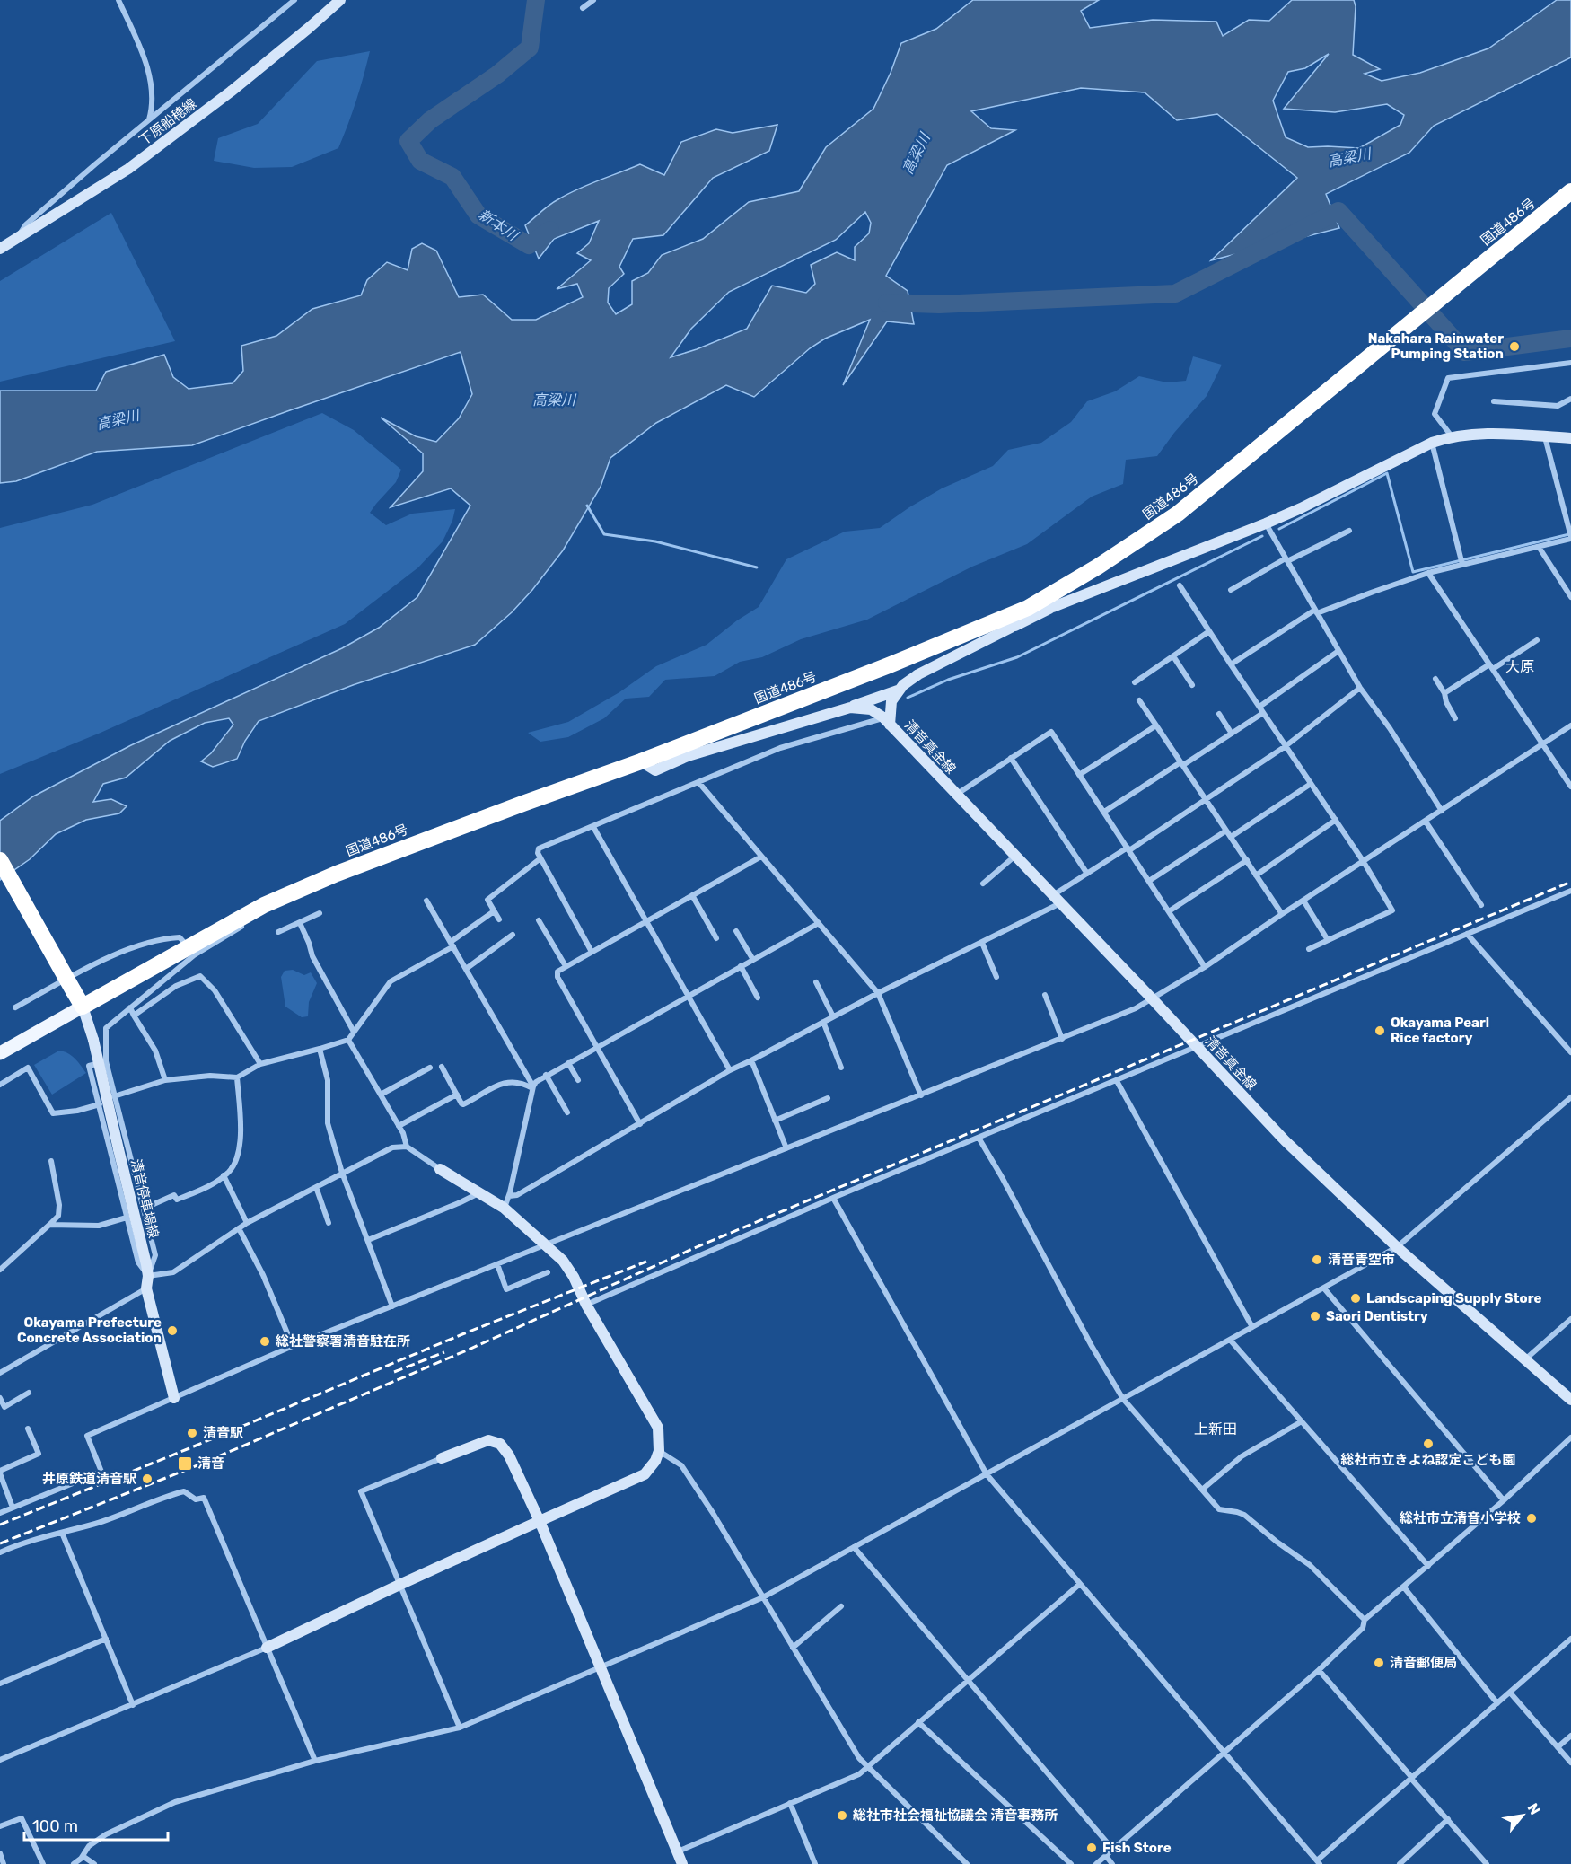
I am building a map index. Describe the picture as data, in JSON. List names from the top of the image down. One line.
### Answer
{"streets":{"highway":["国道486号"],"main road":["下原船穂線","清音真金線","清音停車場線"]},"crossings":[["国道486号","清音真金線"],["国道486号","清音停車場線"]],"districts":["大原","上新田"],"water":["高梁川","新本川"],"places":{"other":["Nakahara Rainwater Pumping Station","Okayama Pearl Rice factory","清音青空市","Landscaping Supply Store","Saori Dentistry","Okayama Prefecture Concrete Association","総社警察署清音駐在所","清音駅","総社市立きよね認定こども園","井原鉄道清音駅","総社市立清音小学校","清音郵便局","総社市社会福祉協議会 清音事務所","Fish Store"],"transit":["清音"]},"scale_bar":"100 m","north":"top right"}
